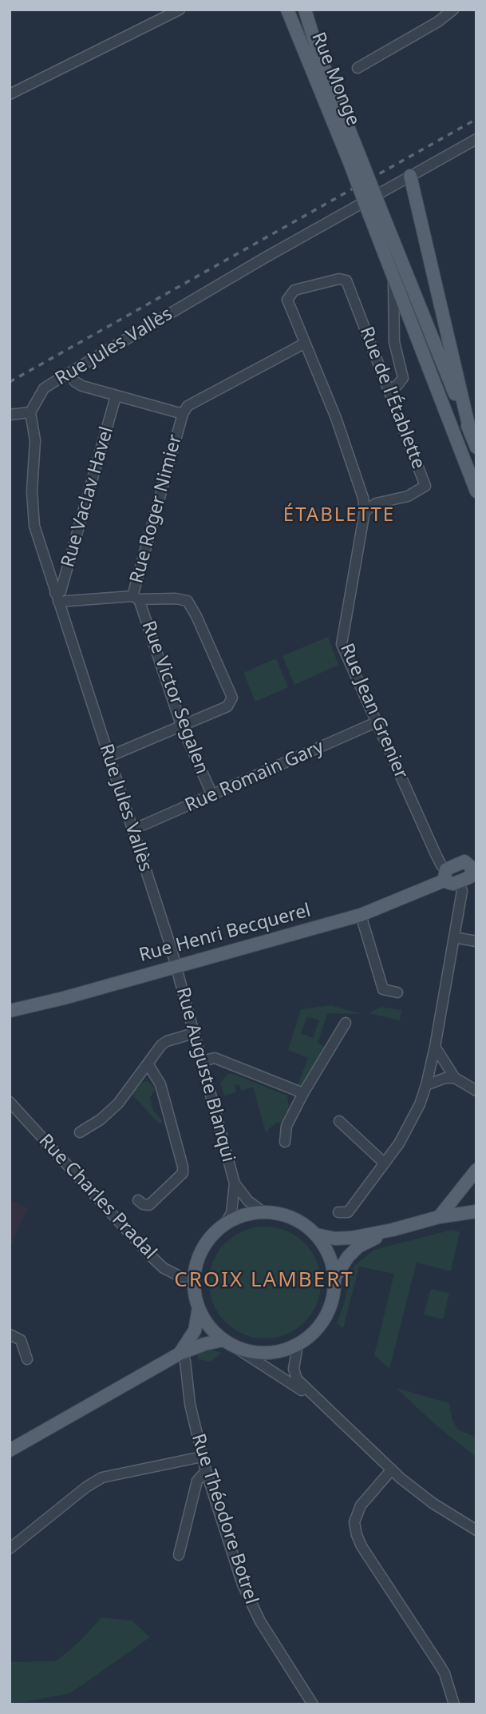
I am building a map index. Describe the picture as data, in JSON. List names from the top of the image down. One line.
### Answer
{"streets":{"main road":["Rue Monge","Rue Henri Becquerel"],"street":["Rue Jules Vallès","Rue de l'Établette","Rue Vaclav Havel","Rue Roger Nimier","Rue Victor Segalen","Rue Jean Grenier","Rue Romain Gary","Rue Auguste Blanqui","Rue Charles Pradal","Rue Théodore Botrel"]},"crossings":[["Rue Jules Vallès","Rue Vaclav Havel"],["Rue Jules Vallès","Rue Roger Nimier"],["Rue Jules Vallès","Rue Romain Gary"],["Rue Jules Vallès","Rue Henri Becquerel"],["Rue Jules Vallès","Rue Auguste Blanqui"],["Rue de l'Établette","Rue Jean Grenier"],["Rue Vaclav Havel","Rue Roger Nimier"],["Rue Roger Nimier","Rue Victor Segalen"],["Rue Victor Segalen","Rue Romain Gary"],["Rue Jean Grenier","Rue Romain Gary"],["Rue Jean Grenier","Rue Henri Becquerel"],["Rue Henri Becquerel","Rue Auguste Blanqui"],["Rue Auguste Blanqui","Rue Charles Pradal"]],"districts":["ÉTABLETTE","CROIX LAMBERT"]}
